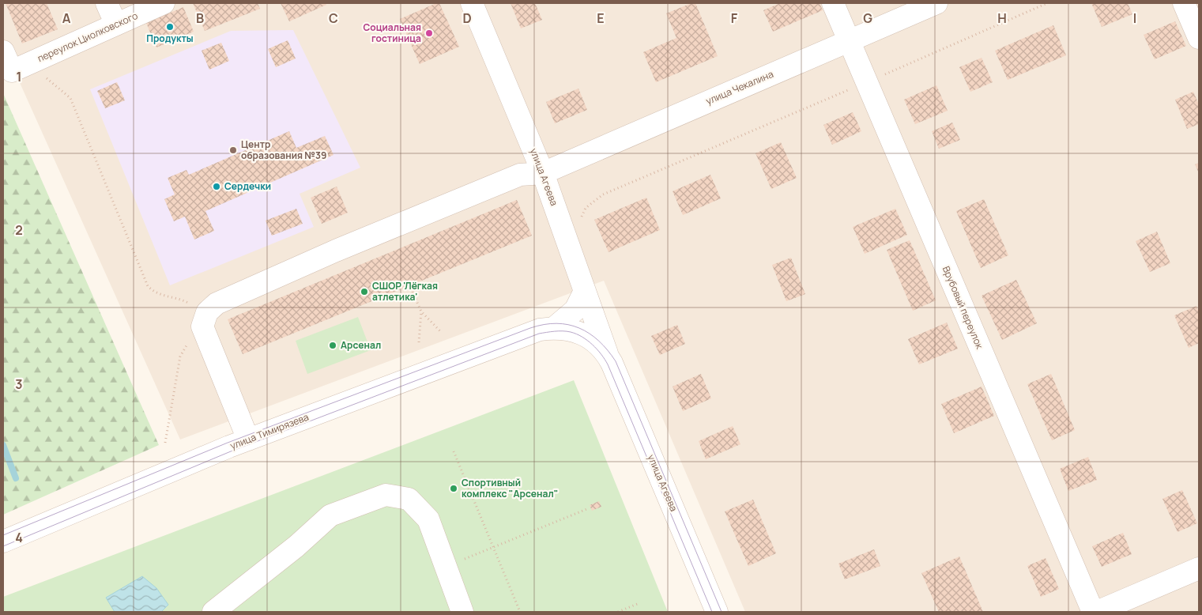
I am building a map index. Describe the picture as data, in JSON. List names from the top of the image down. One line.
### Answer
{"streets":{"street":["переулок Циолковского","улица Чекалина","улица Агеева","Врубовый переулок","улица Тимирязева"]},"crossings":[["улица Чекалина","улица Агеева"],["улица Чекалина","Врубовый переулок"],["улица Агеева","улица Тимирязева"]],"places":["Продукты","Социальная гостиница","Центр образования №39","Сердечки","СШОР 'Лёгкая атлетика'","Арсенал","Спортивный комплекс \"Арсенал\""],"grid":{"columns":["A","B","C","D","E","F","G","H","I"],"rows":["1","2","3","4"]}}
